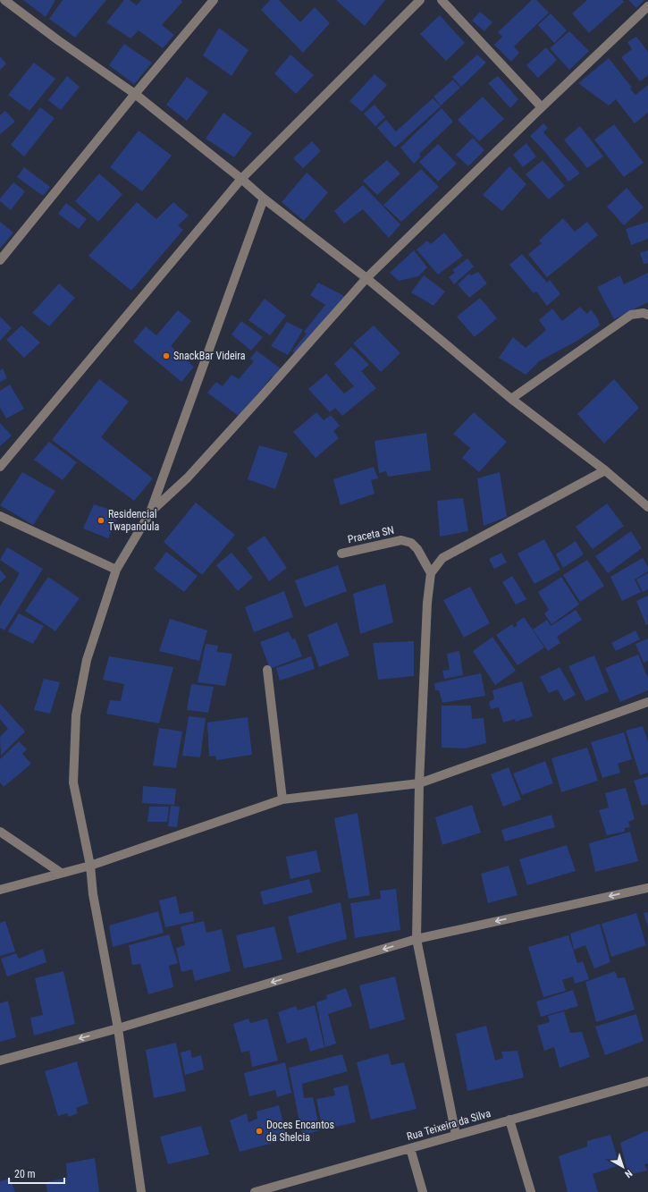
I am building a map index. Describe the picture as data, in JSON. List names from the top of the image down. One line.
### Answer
{"streets":{"street":["Praceta SN","Rua Teixeira da Silva"]},"places":["SnackBar Videira","Residencial Twapandula","Doces Encantos da Shelcia"],"scale_bar":"20 m","north":"bottom right"}
